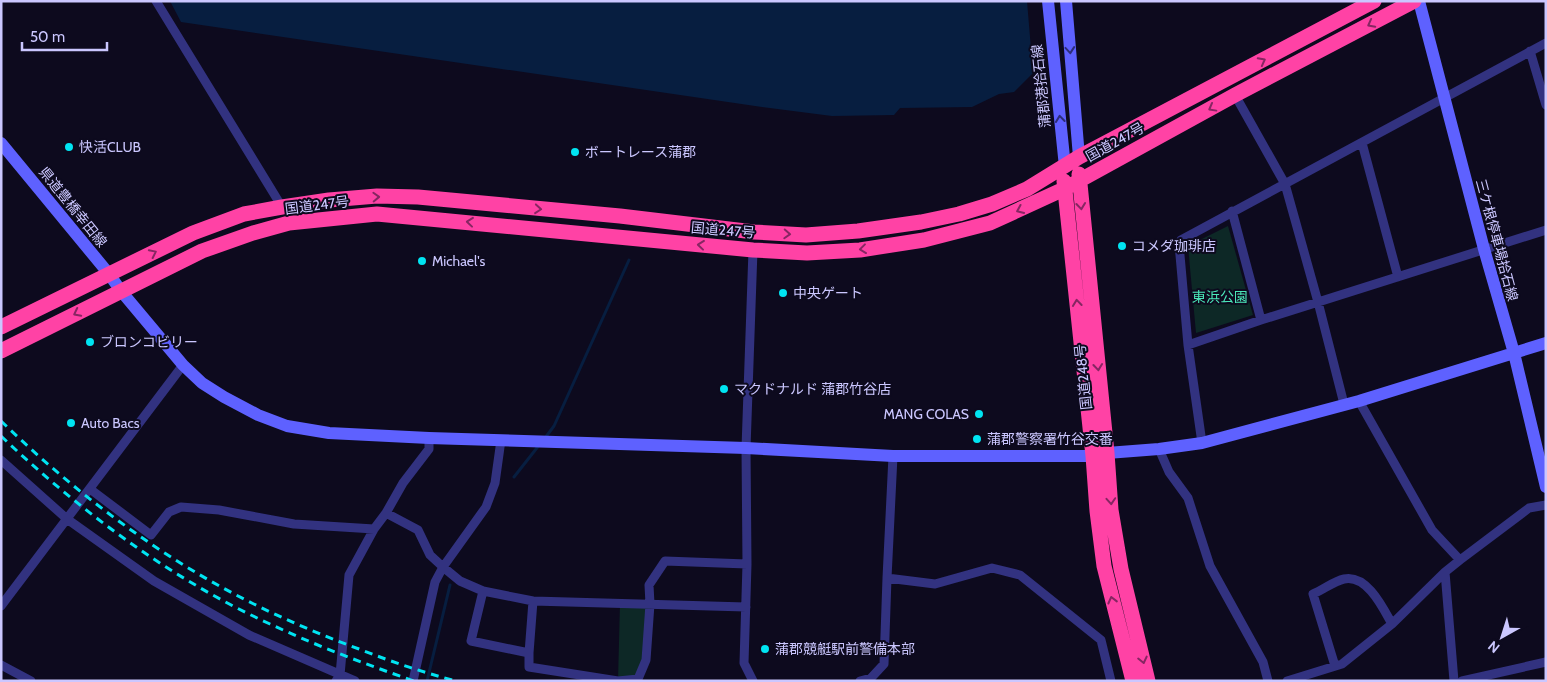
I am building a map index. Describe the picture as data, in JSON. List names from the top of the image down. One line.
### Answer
{"streets":{"highway":["国道247号","国道248号"],"street":["蒲郡港拾石線","県道豊橋幸田線","三ケ根停車場拾石線"]},"crossings":[["蒲郡港拾石線","国道247号"],["蒲郡港拾石線","国道248号"],["国道247号","県道豊橋幸田線"],["国道247号","国道248号"],["県道豊橋幸田線","三ケ根停車場拾石線"],["県道豊橋幸田線","国道248号"]],"parks":["東浜公園"],"places":["快活CLUB","ボートレース蒲郡","コメダ珈琲店","Michael's","中央ゲート","ブロンコビリー","マクドナルド 蒲郡竹谷店","MANG COLAS","Auto Bacs","蒲郡警察署竹谷交番","蒲郡競艇駅前警備本部"],"scale_bar":"50 m","north":"bottom left"}
